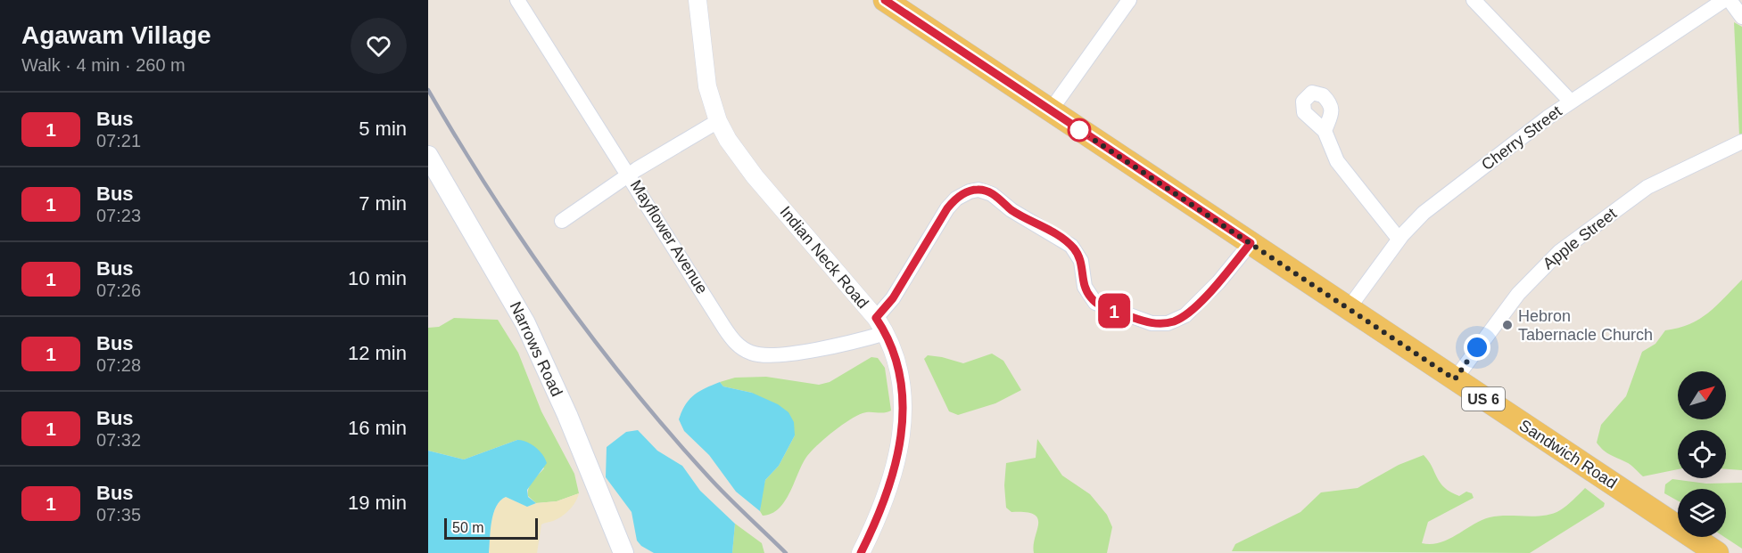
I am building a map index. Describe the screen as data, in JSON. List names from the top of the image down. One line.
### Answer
{"streets":{"main road":["Narrows Road","US 6","Sandwich Road"],"street":["Cherry Street","Mayflower Avenue","Apple Street","Indian Neck Road"]},"crossings":[["Cherry Street","Sandwich Road"],["Mayflower Avenue","Indian Neck Road"],["Apple Street","Sandwich Road"]],"places":["Hebron Tabernacle Church"],"lines":["bus line 1"],"scale_bar":"50 m","north":"top right","page":{"heading":["Agawam Village","Walk · 4 min · 260 m"],"on_map":"1","list":[{"mark":"1","name":"Bus","note":"07:21","value":"5 min"},{"mark":"1","name":"Bus","note":"07:23","value":"7 min"},{"mark":"1","name":"Bus","note":"07:26","value":"10 min"},{"mark":"1","name":"Bus","note":"07:28","value":"12 min"},{"mark":"1","name":"Bus","note":"07:32","value":"16 min"},{"mark":"1","name":"Bus","note":"07:35","value":"19 min"}],"scale":"50 m"}}
